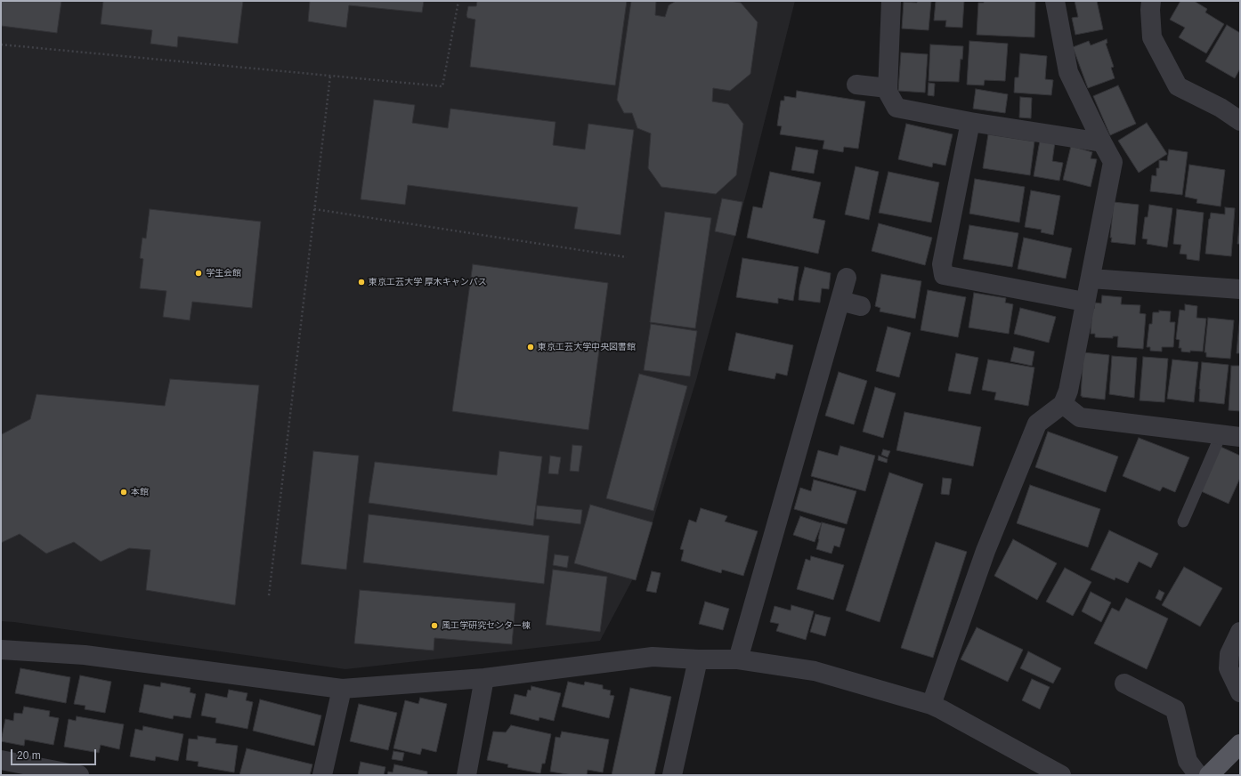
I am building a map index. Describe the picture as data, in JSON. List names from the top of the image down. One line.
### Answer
{"places":["学生会館","東京工芸大学 厚木キャンパス","東京工芸大学中央図書館","本館","風工学研究センター棟"],"scale_bar":"20 m"}
